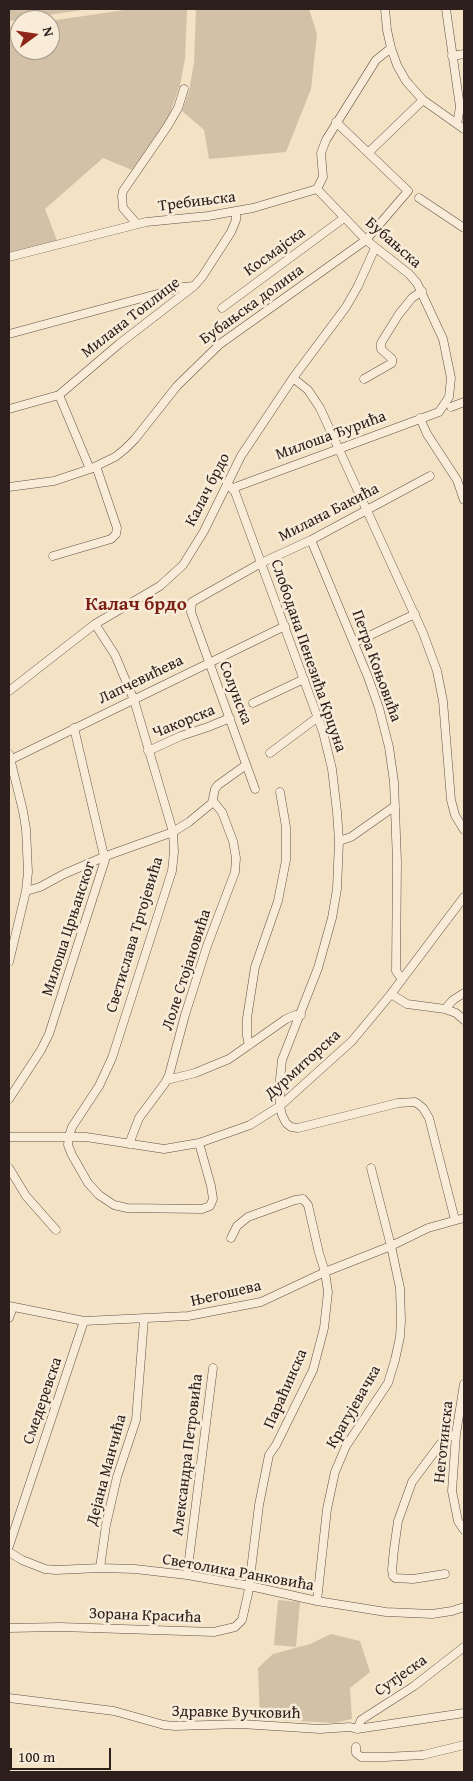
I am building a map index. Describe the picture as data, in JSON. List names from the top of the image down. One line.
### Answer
{"streets":{"street":["Требињска","Бубањска","Космајска","Бубањска долина","Милана Топлице","Милоша Ђурића","Калач брдо","Милана Бакића","Слободана Пенезића Крцуна","Петра Коњовића","Лапчевићева","Солунска","Чакорска","Милоша Црњанског","Светислава Тргојевића","Лоле Стојановића","Дурмиторска","Његошева","Параћинска","Смедеревска","Крагујевачка","Неготинска","Александра Петровића","Дејана Манчића","Светолика Ранковића","Зорана Красића","Сутјеска","Здравке Вучковић"]},"crossings":[["Требињска","Бубањска"],["Требињска","Милана Топлице"],["Бубањска","Космајска"],["Бубањска","Бубањска долина"],["Бубањска","Милоша Ђурића"],["Бубањска","Калач брдо"],["Милоша Ђурића","Калач брдо"],["Милоша Ђурића","Слободана Пенезића Крцуна"],["Калач брдо","Слободана Пенезића Крцуна"],["Калач брдо","Светислава Тргојевића"],["Милана Бакића","Слободана Пенезића Крцуна"],["Милана Бакића","Петра Коњовића"],["Милана Бакића","Солунска"],["Слободана Пенезића Крцуна","Лапчевићева"],["Слободана Пенезића Крцуна","Дурмиторска"],["Петра Коњовића","Дурмиторска"],["Лапчевићева","Солунска"],["Лапчевићева","Милоша Црњанског"],["Лапчевићева","Светислава Тргојевића"],["Солунска","Чакорска"],["Чакорска","Светислава Тргојевића"],["Светислава Тргојевића","Дурмиторска"],["Лоле Стојановића","Дурмиторска"],["Његошева","Параћинска"],["Његошева","Смедеревска"],["Његошева","Крагујевачка"],["Његошева","Дејана Манчића"],["Параћинска","Светолика Ранковића"],["Параћинска","Зорана Красића"],["Крагујевачка","Светолика Ранковића"],["Александра Петровића","Светолика Ранковића"],["Дејана Манчића","Светолика Ранковића"],["Светолика Ранковића","Зорана Красића"],["Сутјеска","Здравке Вучковић"]],"districts":["Калач брдо"],"scale_bar":"100 m","north":"right"}
